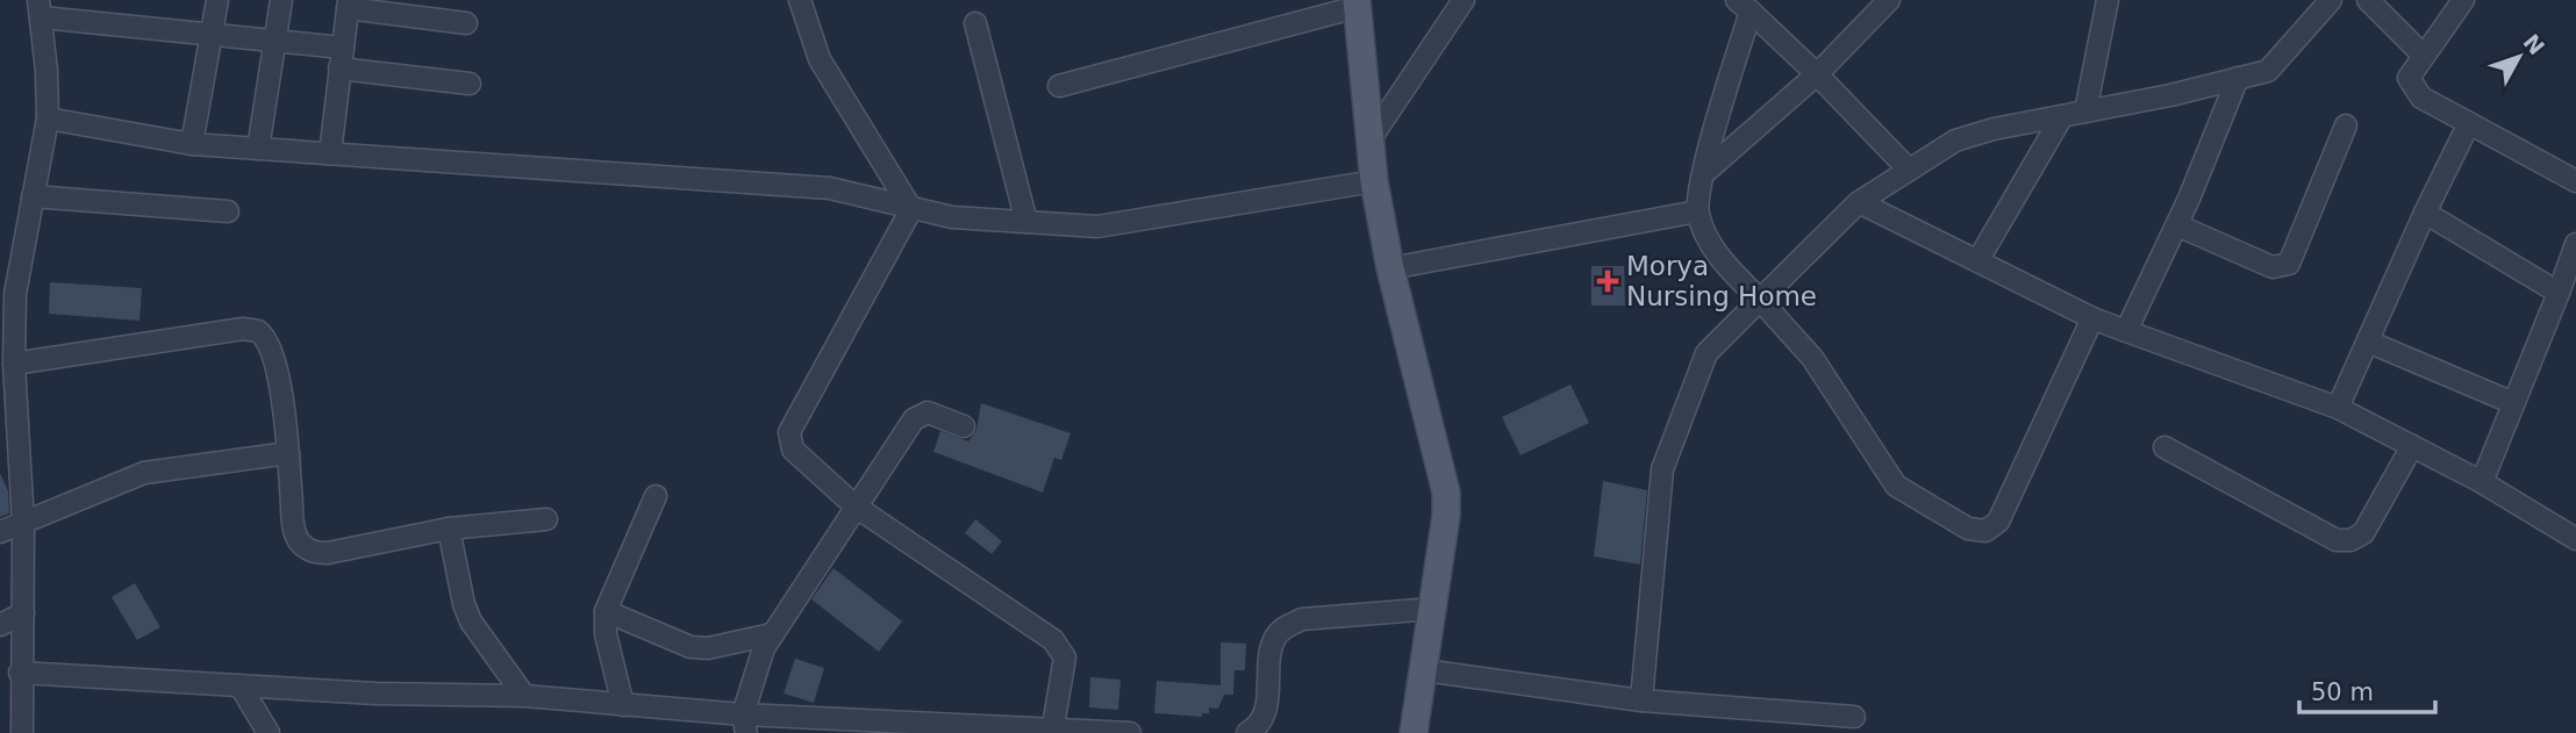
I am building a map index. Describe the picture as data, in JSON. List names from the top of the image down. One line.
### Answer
{"places":{"health":["Morya Nursing Home"]},"scale_bar":"50 m","north":"top right"}
